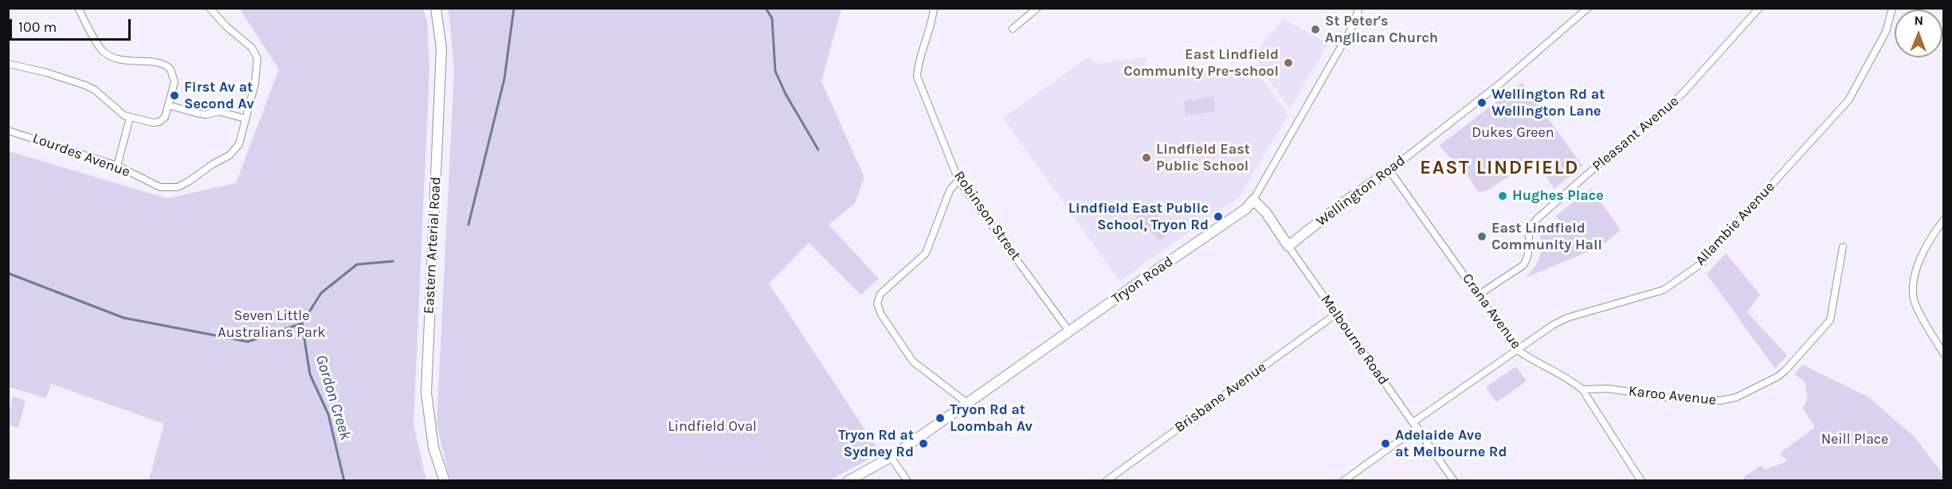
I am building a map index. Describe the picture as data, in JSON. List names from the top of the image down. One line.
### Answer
{"streets":{"street":["Pleasant Avenue","Lourdes Avenue","Wellington Road","Robinson Street","Allambie Avenue","Eastern Arterial Road","Tryon Road","Crana Avenue","Melbourne Road","Karoo Avenue","Brisbane Avenue"]},"crossings":[["Pleasant Avenue","Crana Avenue"],["Wellington Road","Crana Avenue"],["Wellington Road","Melbourne Road"],["Robinson Street","Tryon Road"],["Allambie Avenue","Crana Avenue"],["Allambie Avenue","Melbourne Road"],["Tryon Road","Melbourne Road"],["Crana Avenue","Karoo Avenue"],["Melbourne Road","Brisbane Avenue"]],"districts":["EAST LINDFIELD"],"water":["Gordon Creek"],"parks":["Dukes Green","Seven Little Australians Park","Lindfield Oval","Neill Place"],"places":["St Peter's Anglican Church","East Lindfield Community Pre-school","First Av at Second Av","Wellington Rd at Wellington Lane","Lindfield East Public School","Hughes Place","Lindfield East Public School, Tryon Rd","East Lindfield Community Hall","Tryon Rd at Loombah Av","Tryon Rd at Sydney Rd","Adelaide Ave at Melbourne Rd"],"scale_bar":"100 m","north":"top"}
